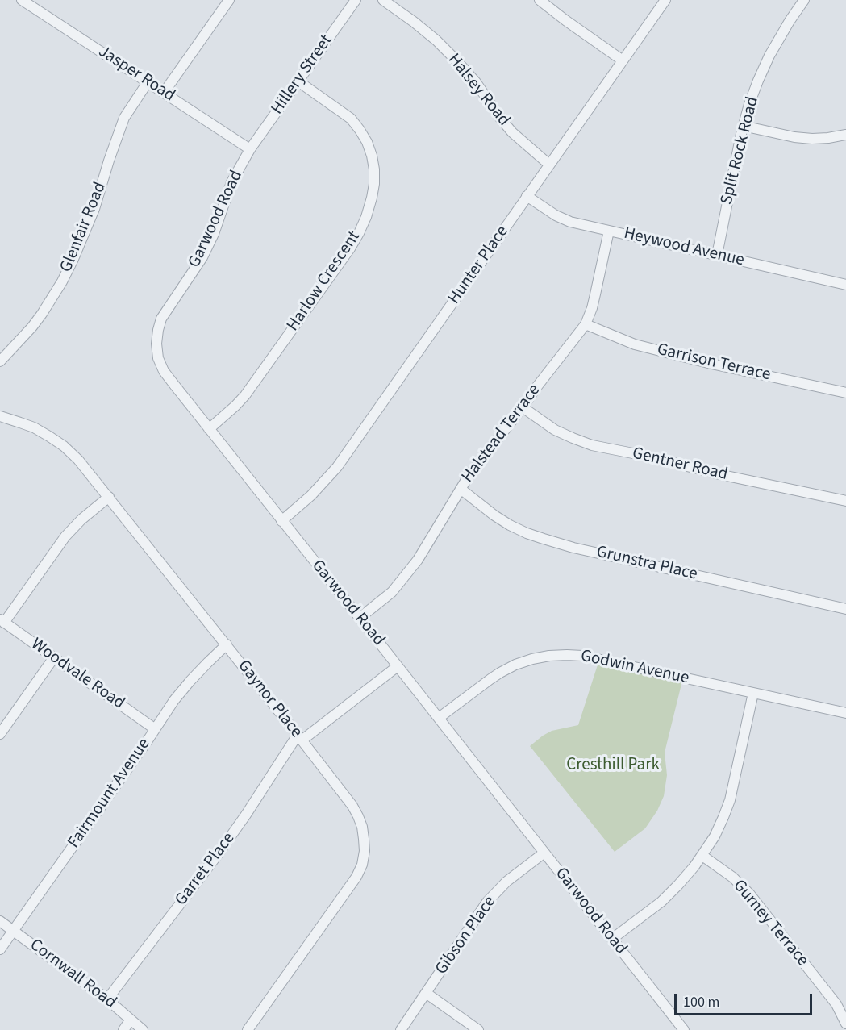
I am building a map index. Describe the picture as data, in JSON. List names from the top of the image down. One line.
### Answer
{"streets":{"street":["Jasper Road","Hillery Street","Halsey Road","Split Rock Road","Garwood Road","Glenfair Road","Heywood Avenue","Hunter Place","Harlow Crescent","Garrison Terrace","Halstead Terrace","Gentner Road","Grunstra Place","Godwin Avenue","Woodvale Road","Gaynor Place","Fairmount Avenue","Garret Place","Gurney Terrace","Gibson Place","Cornwall Road"]},"crossings":[["Jasper Road","Hillery Street"],["Jasper Road","Garwood Road"],["Jasper Road","Glenfair Road"],["Hillery Street","Garwood Road"],["Hillery Street","Harlow Crescent"],["Halsey Road","Hunter Place"],["Split Rock Road","Heywood Avenue"],["Garwood Road","Hunter Place"],["Garwood Road","Harlow Crescent"],["Garwood Road","Halstead Terrace"],["Garwood Road","Godwin Avenue"],["Garwood Road","Garret Place"],["Garwood Road","Gibson Place"],["Heywood Avenue","Hunter Place"],["Heywood Avenue","Halstead Terrace"],["Garrison Terrace","Halstead Terrace"],["Halstead Terrace","Gentner Road"],["Halstead Terrace","Grunstra Place"],["Woodvale Road","Fairmount Avenue"],["Gaynor Place","Fairmount Avenue"],["Gaynor Place","Garret Place"],["Fairmount Avenue","Cornwall Road"],["Garret Place","Cornwall Road"]],"parks":["Cresthill Park"],"scale_bar":"100 m"}
